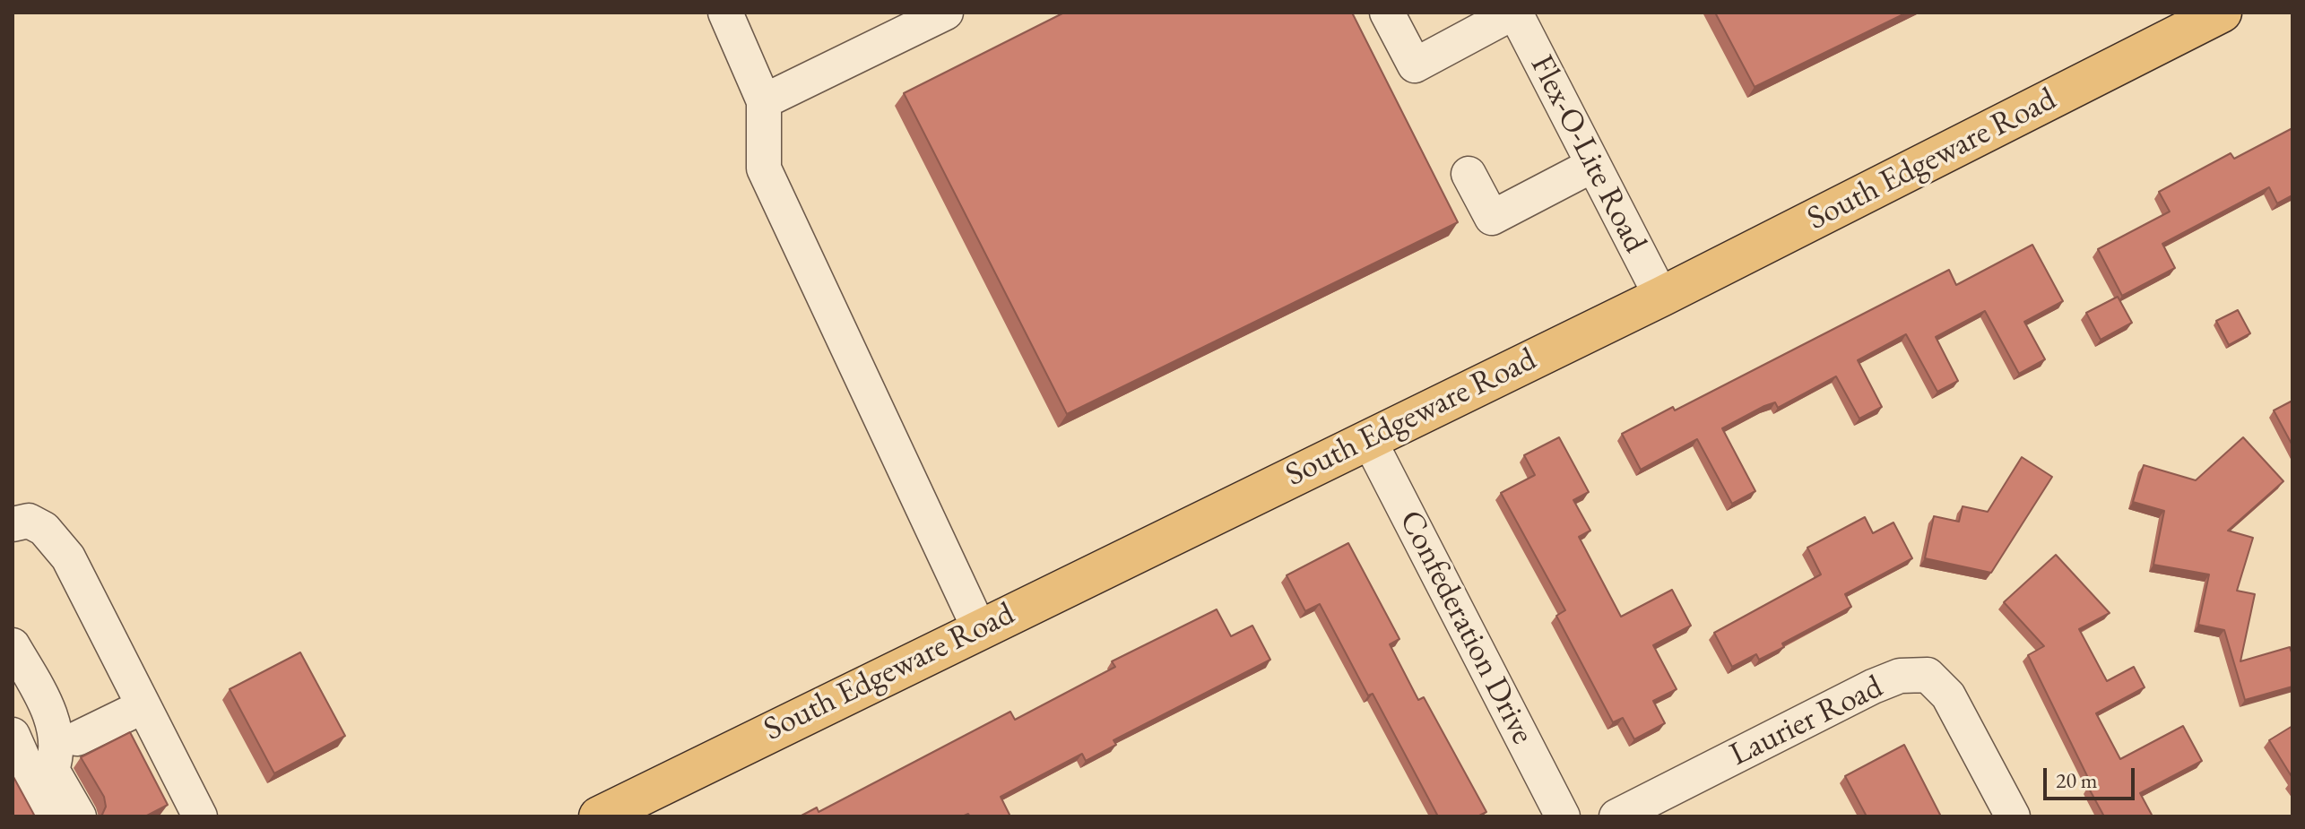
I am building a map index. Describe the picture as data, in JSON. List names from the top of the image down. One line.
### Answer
{"streets":{"main road":["South Edgeware Road"],"street":["Flex-O-Lite Road","Confederation Drive","Laurier Road"]},"crossings":[["Flex-O-Lite Road","South Edgeware Road"],["South Edgeware Road","Confederation Drive"]],"scale_bar":"20 m"}
